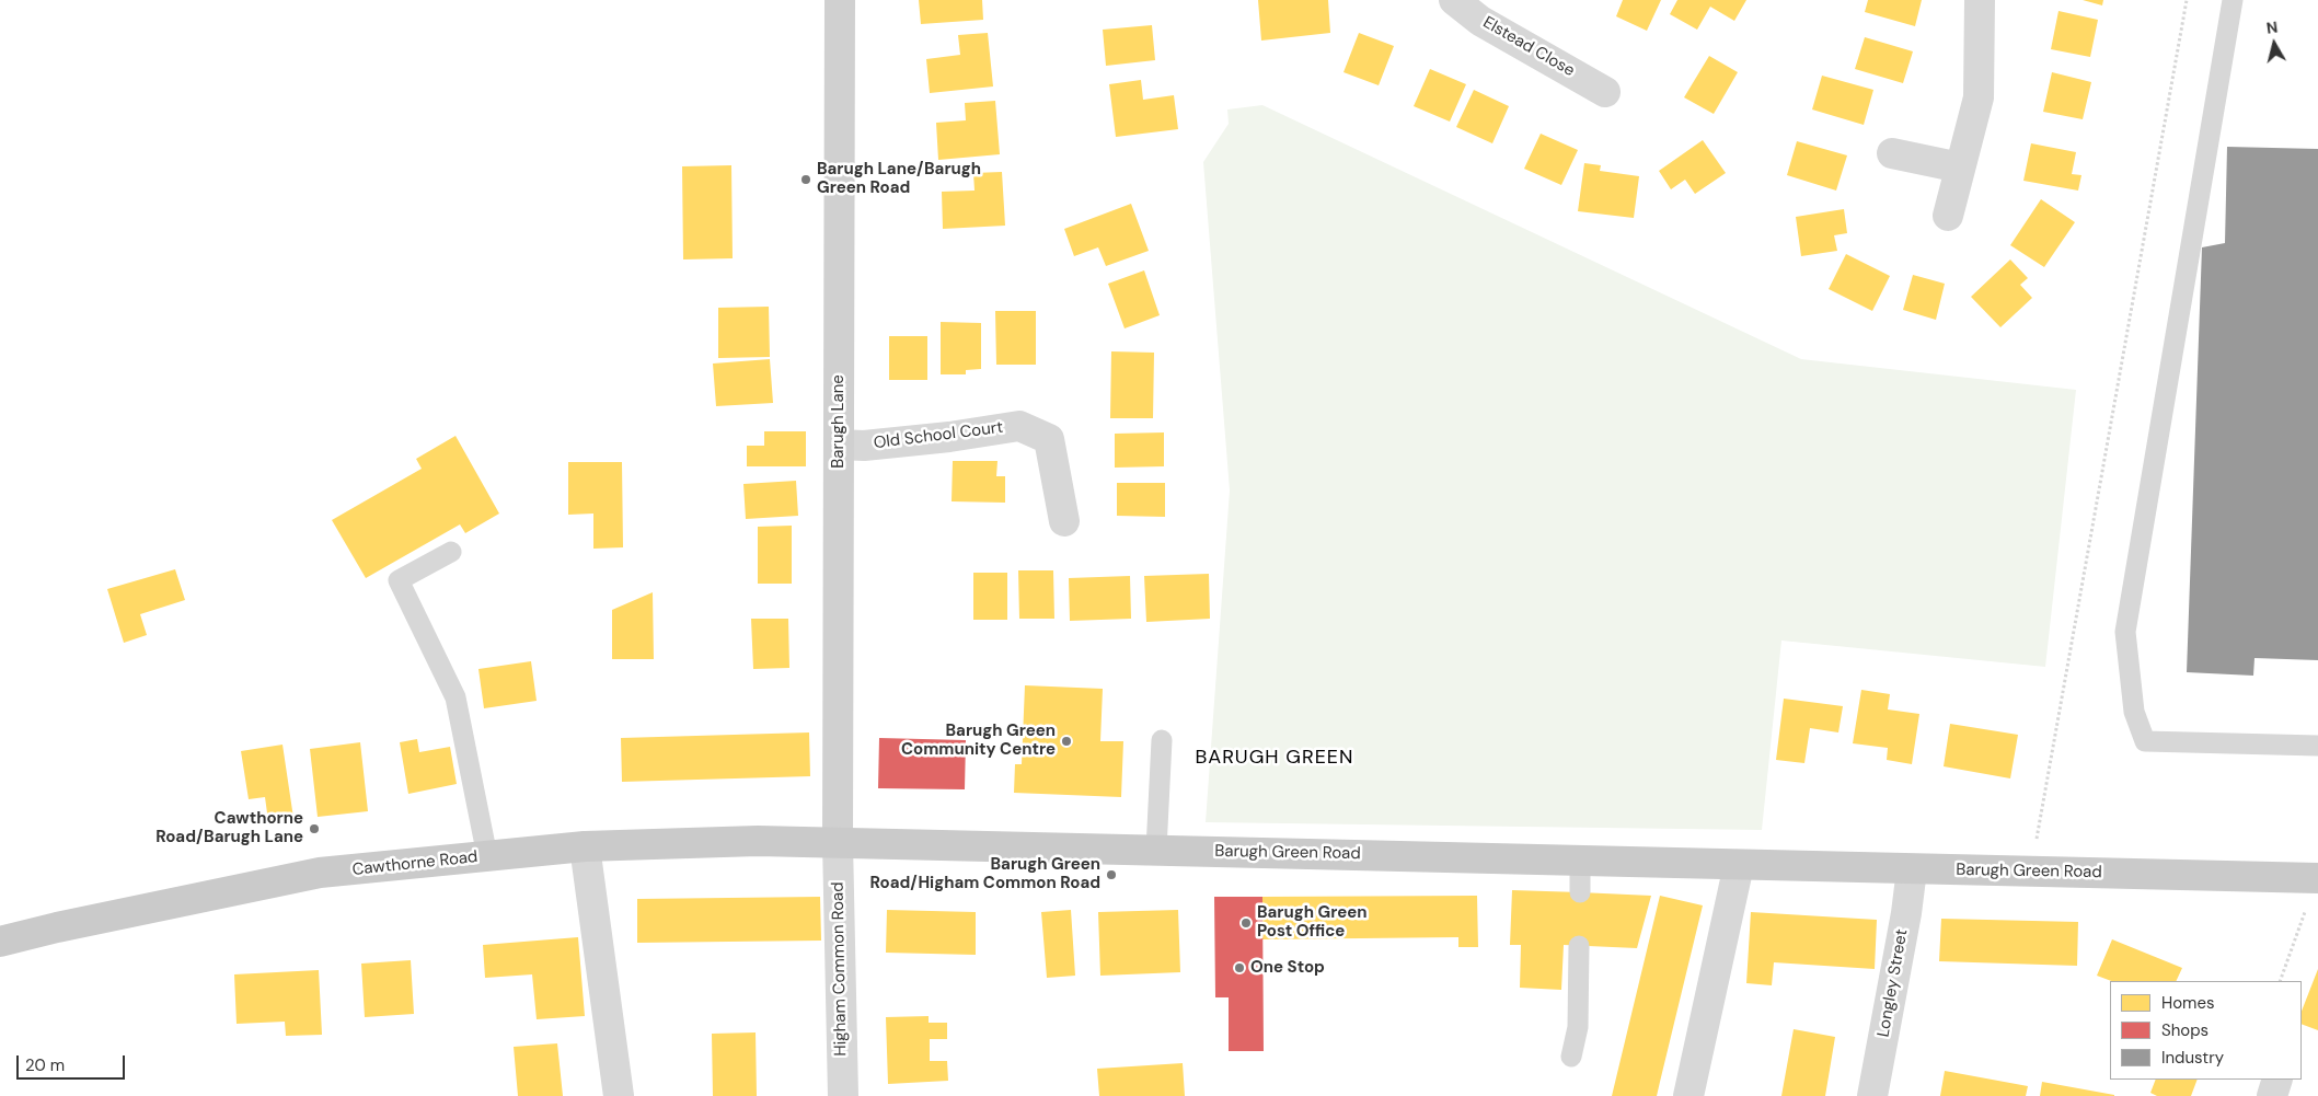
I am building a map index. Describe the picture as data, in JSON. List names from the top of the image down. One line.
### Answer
{"streets":{"main road":["Barugh Lane","Barugh Green Road","Cawthorne Road"],"street":["Elstead Close","Old School Court","Higham Common Road","Longley Street"]},"crossings":[["Barugh Lane","Old School Court"],["Barugh Lane","Barugh Green Road"],["Barugh Lane","Cawthorne Road"],["Barugh Lane","Higham Common Road"],["Barugh Green Road","Cawthorne Road"],["Barugh Green Road","Higham Common Road"],["Barugh Green Road","Longley Street"],["Cawthorne Road","Higham Common Road"]],"districts":["BARUGH GREEN"],"places":["Barugh Lane/Barugh Green Road","Barugh Green Community Centre","Cawthorne Road/Barugh Lane","Barugh Green Road/Higham Common Road","Barugh Green Post Office","One Stop"],"legend":["Homes","Shops","Industry"],"scale_bar":"20 m","north":"top"}
